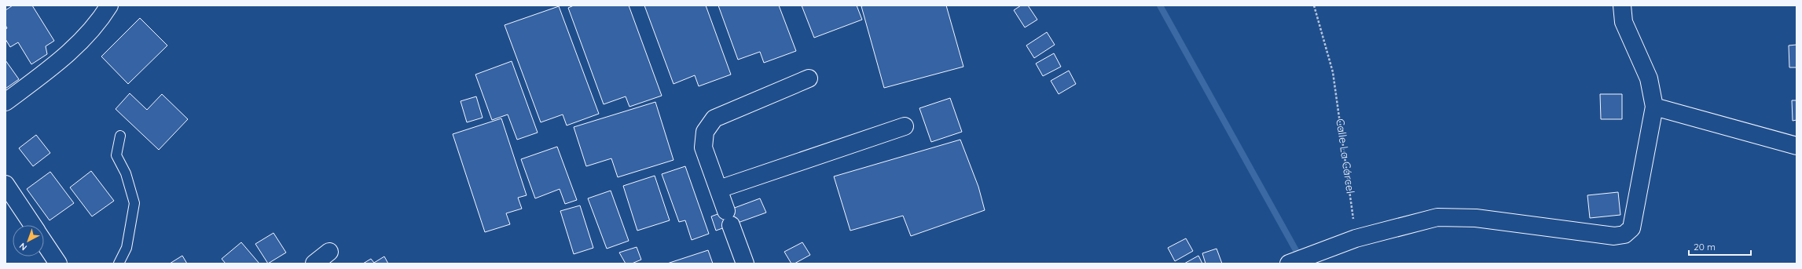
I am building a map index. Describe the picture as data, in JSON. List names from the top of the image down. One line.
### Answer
{"streets":{"path":["Calle La Cárcel"]},"scale_bar":"20 m","north":"bottom left"}
